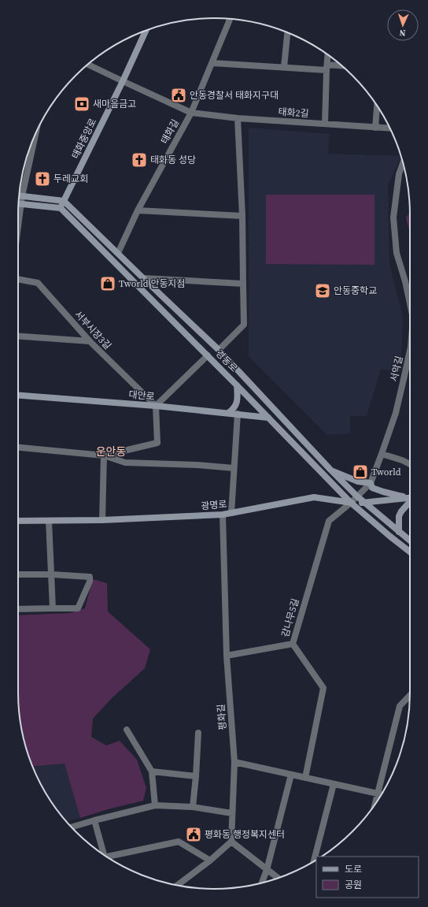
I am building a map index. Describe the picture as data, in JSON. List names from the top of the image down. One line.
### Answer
{"streets":{"street":["태화2길","태화길","태화중앙로","서부시장3길","경동로","서악길","대안로","광명로","감나무5길","평화길"]},"crossings":[["태화2길","태화길"],["태화2길","태화중앙로"],["태화길","경동로"],["태화중앙로","경동로"],["서부시장3길","대안로"],["경동로","서악길"],["경동로","대안로"],["경동로","광명로"],["경동로","감나무5길"],["서악길","광명로"],["서악길","감나무5길"],["광명로","감나무5길"],["광명로","평화길"]],"districts":["운안동"],"places":{"public building":["안동경찰서 태화지구대","평화동 행정복지센터"],"bank":["새마을금고"],"church":["태화동 성당","두레교회"],"shop":["Tworld 안동지점","Tworld"],"school or university":["안동중학교"]},"legend":["도로","공원"],"north":"bottom"}
